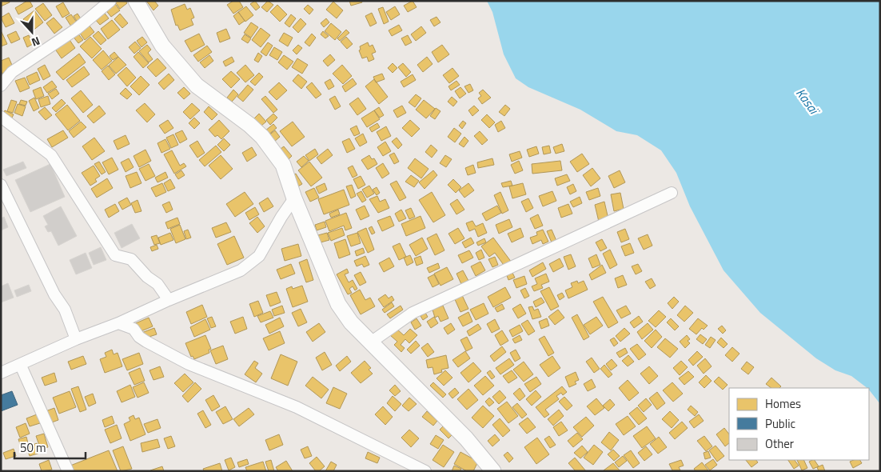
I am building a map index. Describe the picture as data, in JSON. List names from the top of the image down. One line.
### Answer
{"water":["Kasaï"],"legend":["Homes","Public","Other"],"scale_bar":"50 m","north":"bottom"}
